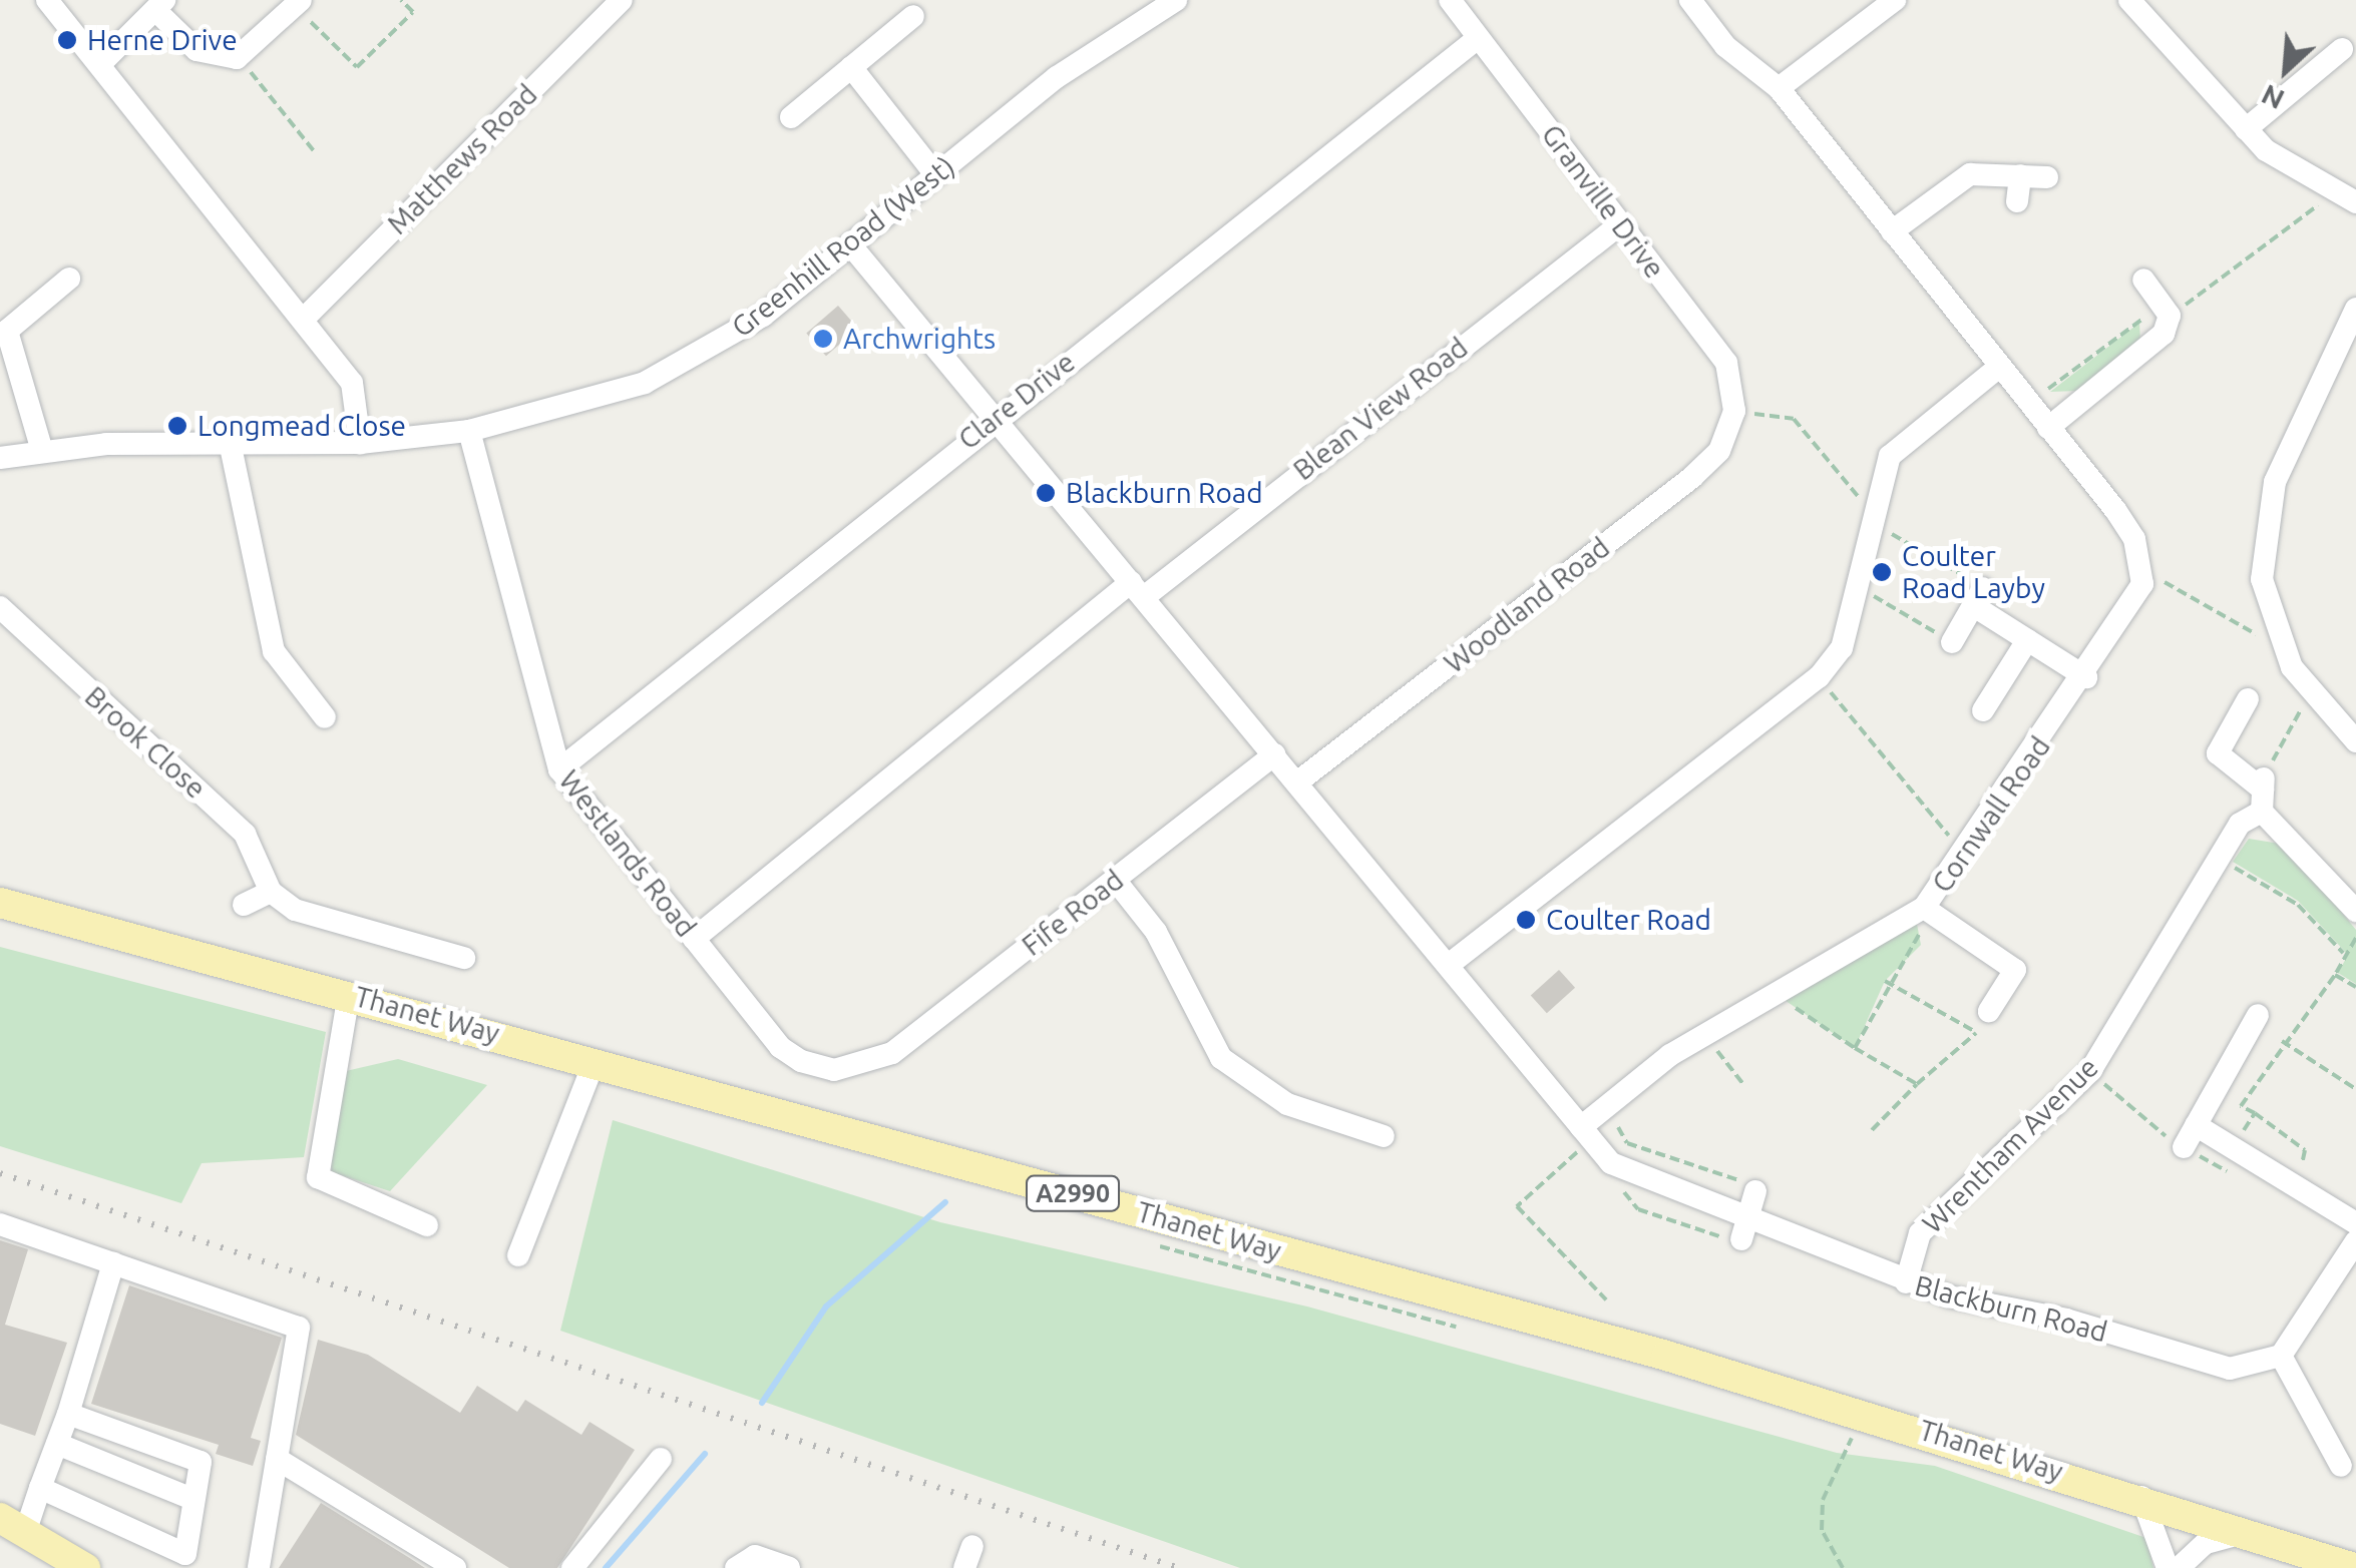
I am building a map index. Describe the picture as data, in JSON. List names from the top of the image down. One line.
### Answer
{"streets":{"main road":["Thanet Way","A2990"],"street":["Matthews Road","Granville Drive","Greenhill Road (West)","Clare Drive","Blean View Road","Woodland Road","Brook Close","Cornwall Road","Westlands Road","Fife Road","Wrentham Avenue","Blackburn Road"]},"crossings":[["Granville Drive","Clare Drive"],["Granville Drive","Blean View Road"],["Granville Drive","Woodland Road"],["Greenhill Road (West)","Westlands Road"],["Greenhill Road (West)","Blackburn Road"],["Clare Drive","Westlands Road"],["Clare Drive","Blackburn Road"],["Blean View Road","Westlands Road"],["Blean View Road","Blackburn Road"],["Woodland Road","Blackburn Road"],["Cornwall Road","Blackburn Road"],["Westlands Road","Fife Road"],["Fife Road","Blackburn Road"],["Wrentham Avenue","Blackburn Road"]],"places":["Herne Drive","Archwrights","Longmead Close","Blackburn Road","Coulter Road Layby","Coulter Road"],"north":"bottom left"}
